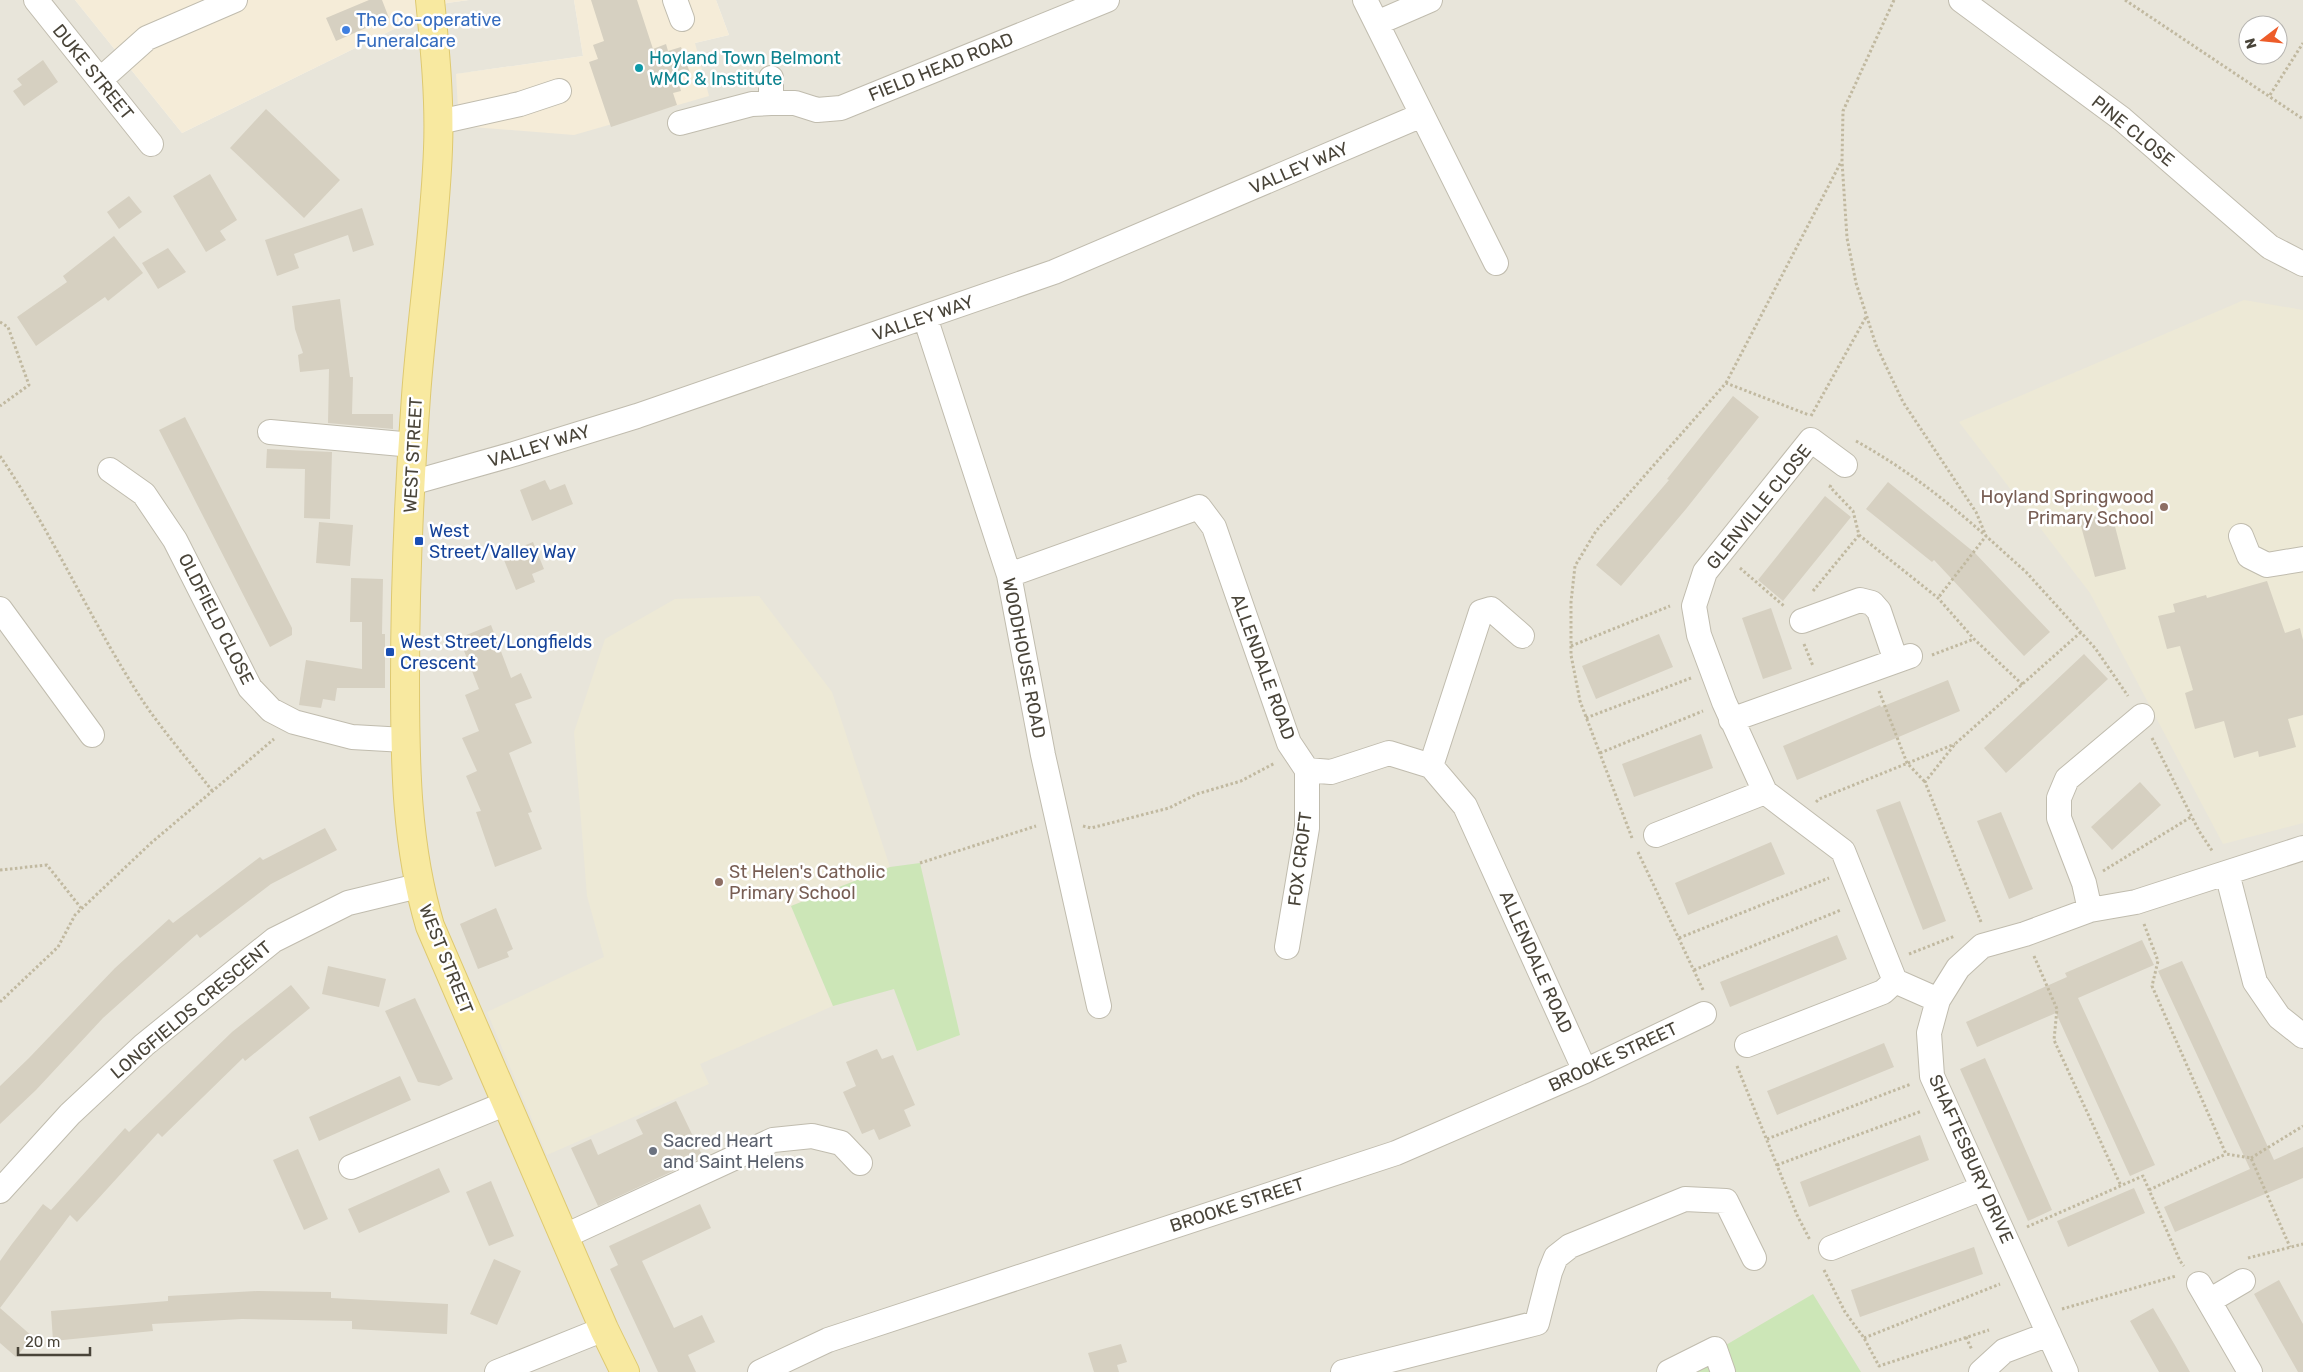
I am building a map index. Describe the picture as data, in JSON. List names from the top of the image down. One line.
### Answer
{"streets":{"main road":["WEST STREET"],"street":["FIELD HEAD ROAD","DUKE STREET","PINE CLOSE","VALLEY WAY","GLENVILLE CLOSE","OLDFIELD CLOSE","WOODHOUSE ROAD","ALLENDALE ROAD","FOX CROFT","LONGFIELDS CRESCENT","BROOKE STREET","SHAFTESBURY DRIVE"]},"crossings":[["VALLEY WAY","WEST STREET"],["VALLEY WAY","WOODHOUSE ROAD"],["WEST STREET","OLDFIELD CLOSE"],["WEST STREET","LONGFIELDS CRESCENT"],["WOODHOUSE ROAD","ALLENDALE ROAD"],["ALLENDALE ROAD","FOX CROFT"],["ALLENDALE ROAD","BROOKE STREET"]],"places":{"other":["The Co-operative Funeralcare","Hoyland Town Belmont WMC & Institute","Hoyland Springwood Primary School","St Helen's Catholic Primary School","Sacred Heart and Saint Helens"],"transit":["West Street/Valley Way","West Street/Longfields Crescent"]},"scale_bar":"20 m","north":"left"}
